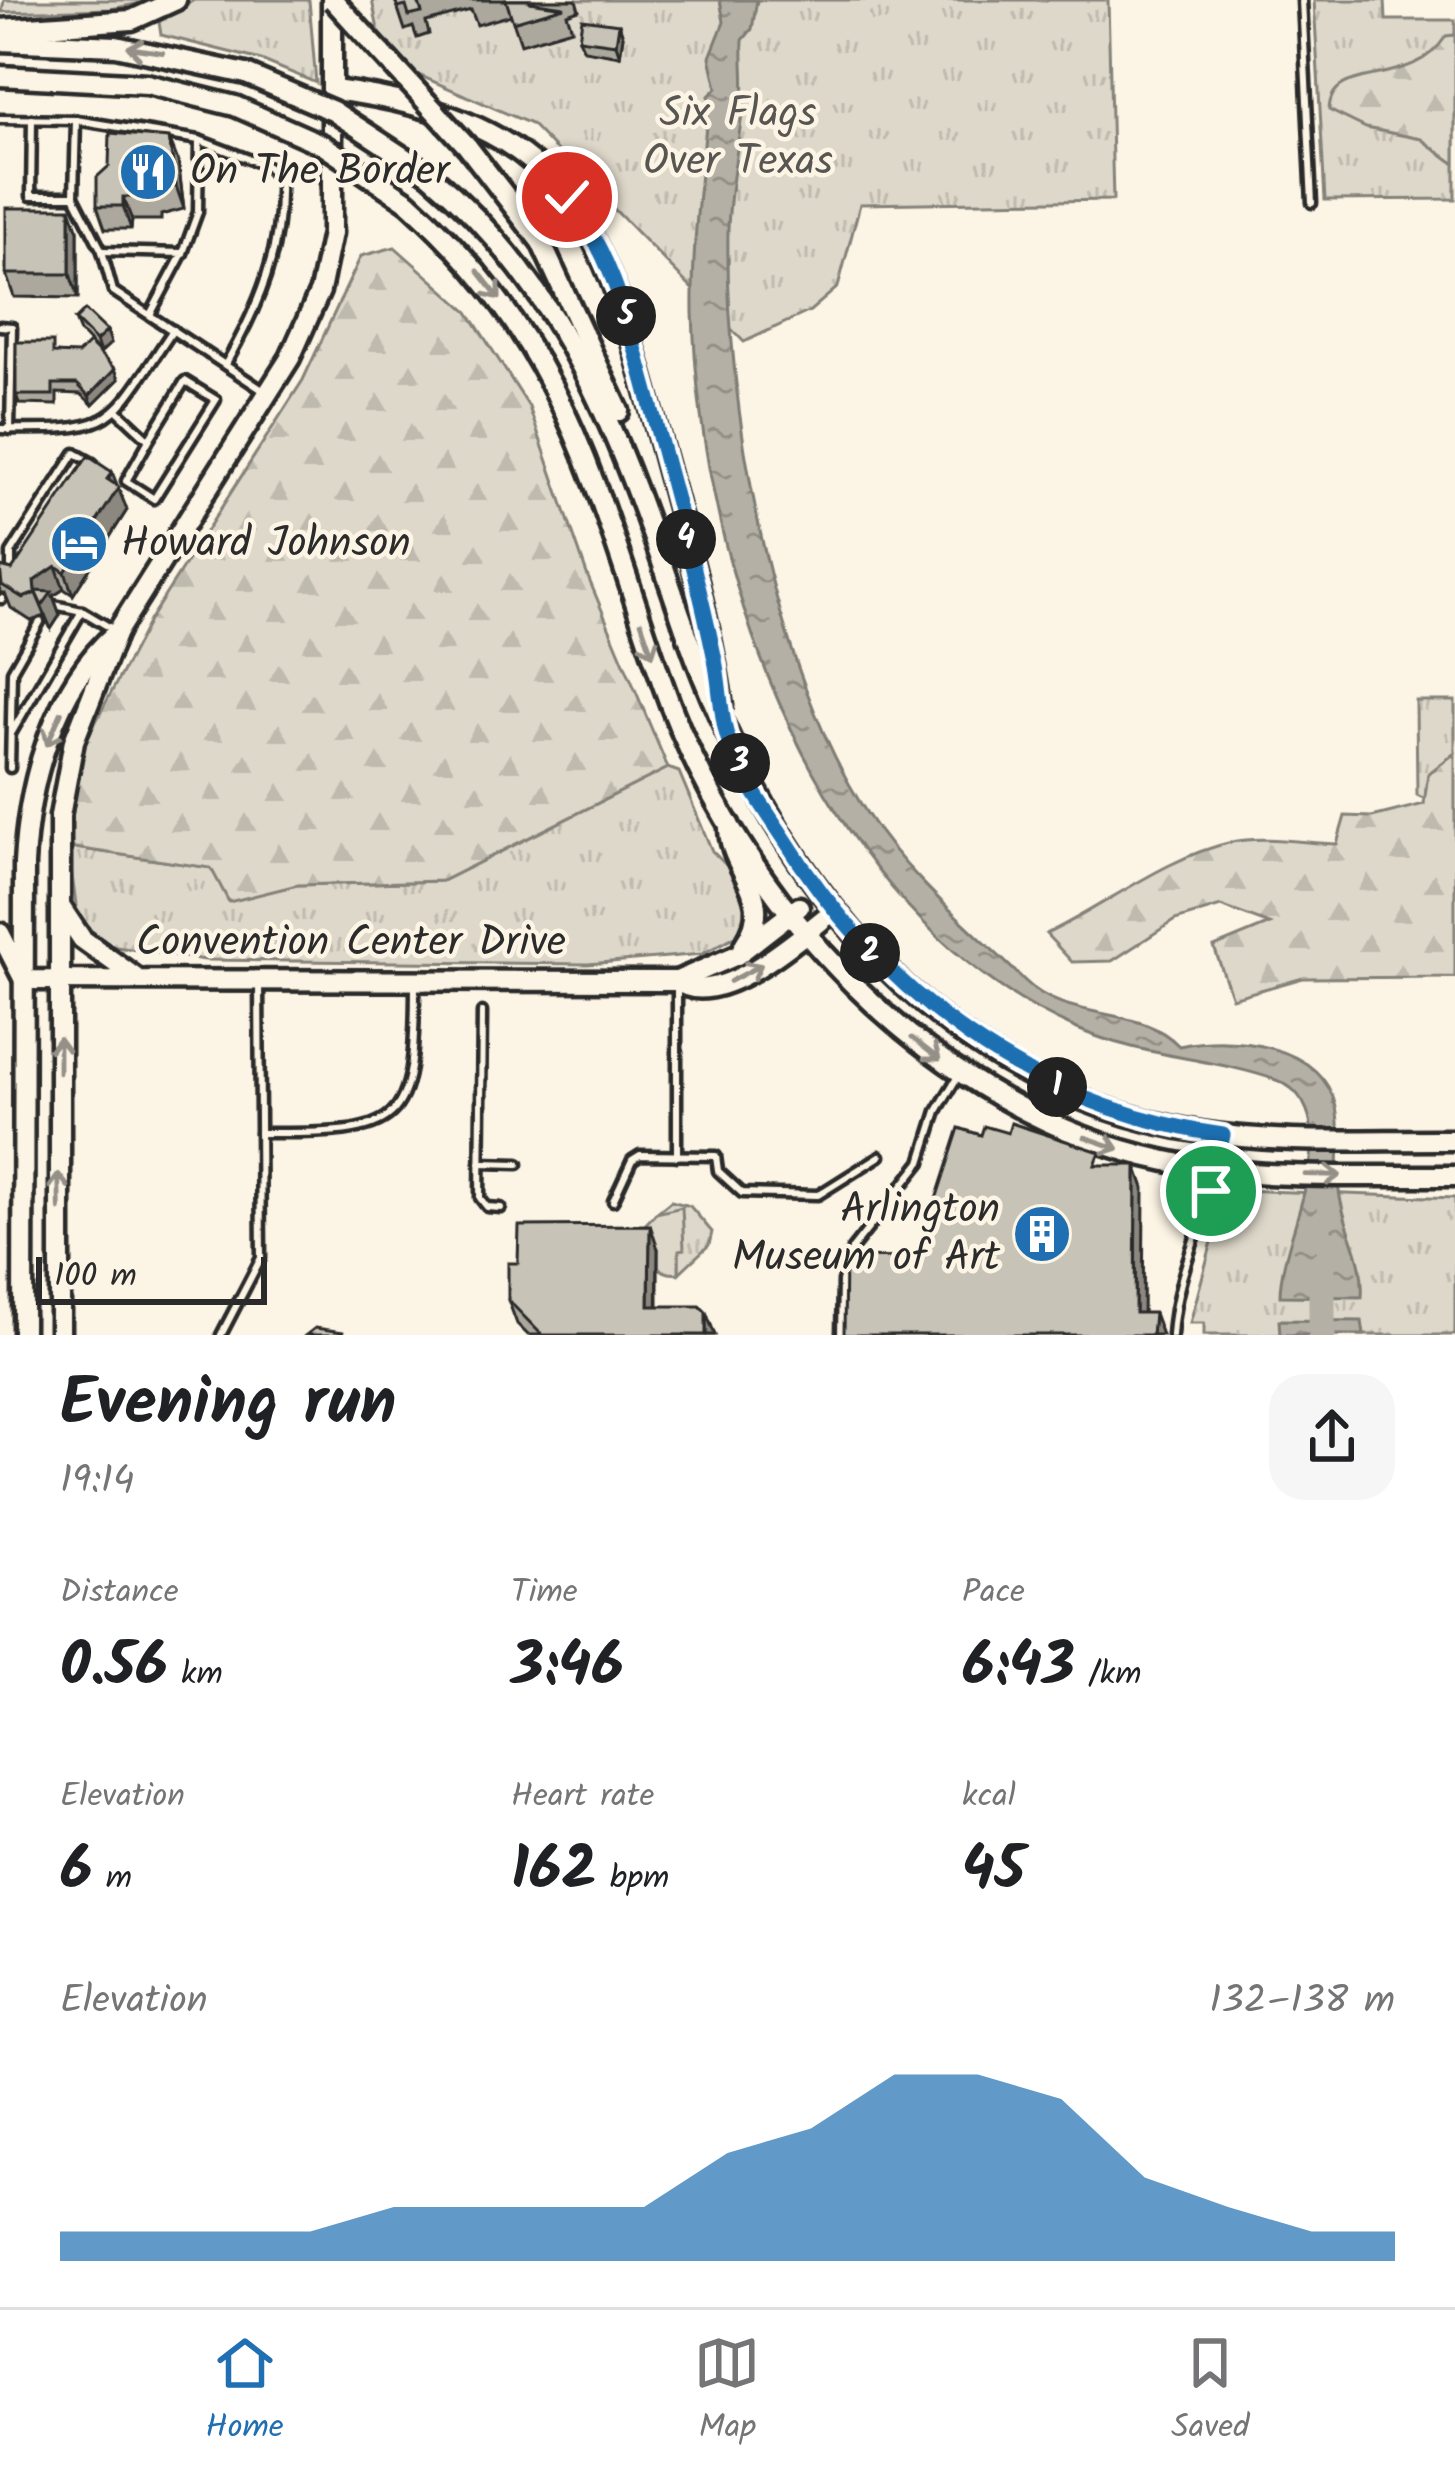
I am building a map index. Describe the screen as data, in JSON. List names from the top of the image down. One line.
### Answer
{"streets":{"main road":["Convention Center Drive"]},"parks":["Six Flags Over Texas"],"places":{"restaurant":["On The Border"],"hotel":["Howard Johnson"],"building":["Arlington Museum of Art"]},"scale_bar":"100 m","page":{"pins":["5","4","3","2","1"],"scale":"100 m","heading":["Evening run","19:14"],"stats":[["Distance","0.56 km"],["Time","3:46"],["Pace","6:43 /km"],["Elevation","6 m"],["Heart rate","162 bpm"],["kcal","45"]],"chart":["Elevation","132–138 m"],"tabs":["Home","Map","Saved"]}}
